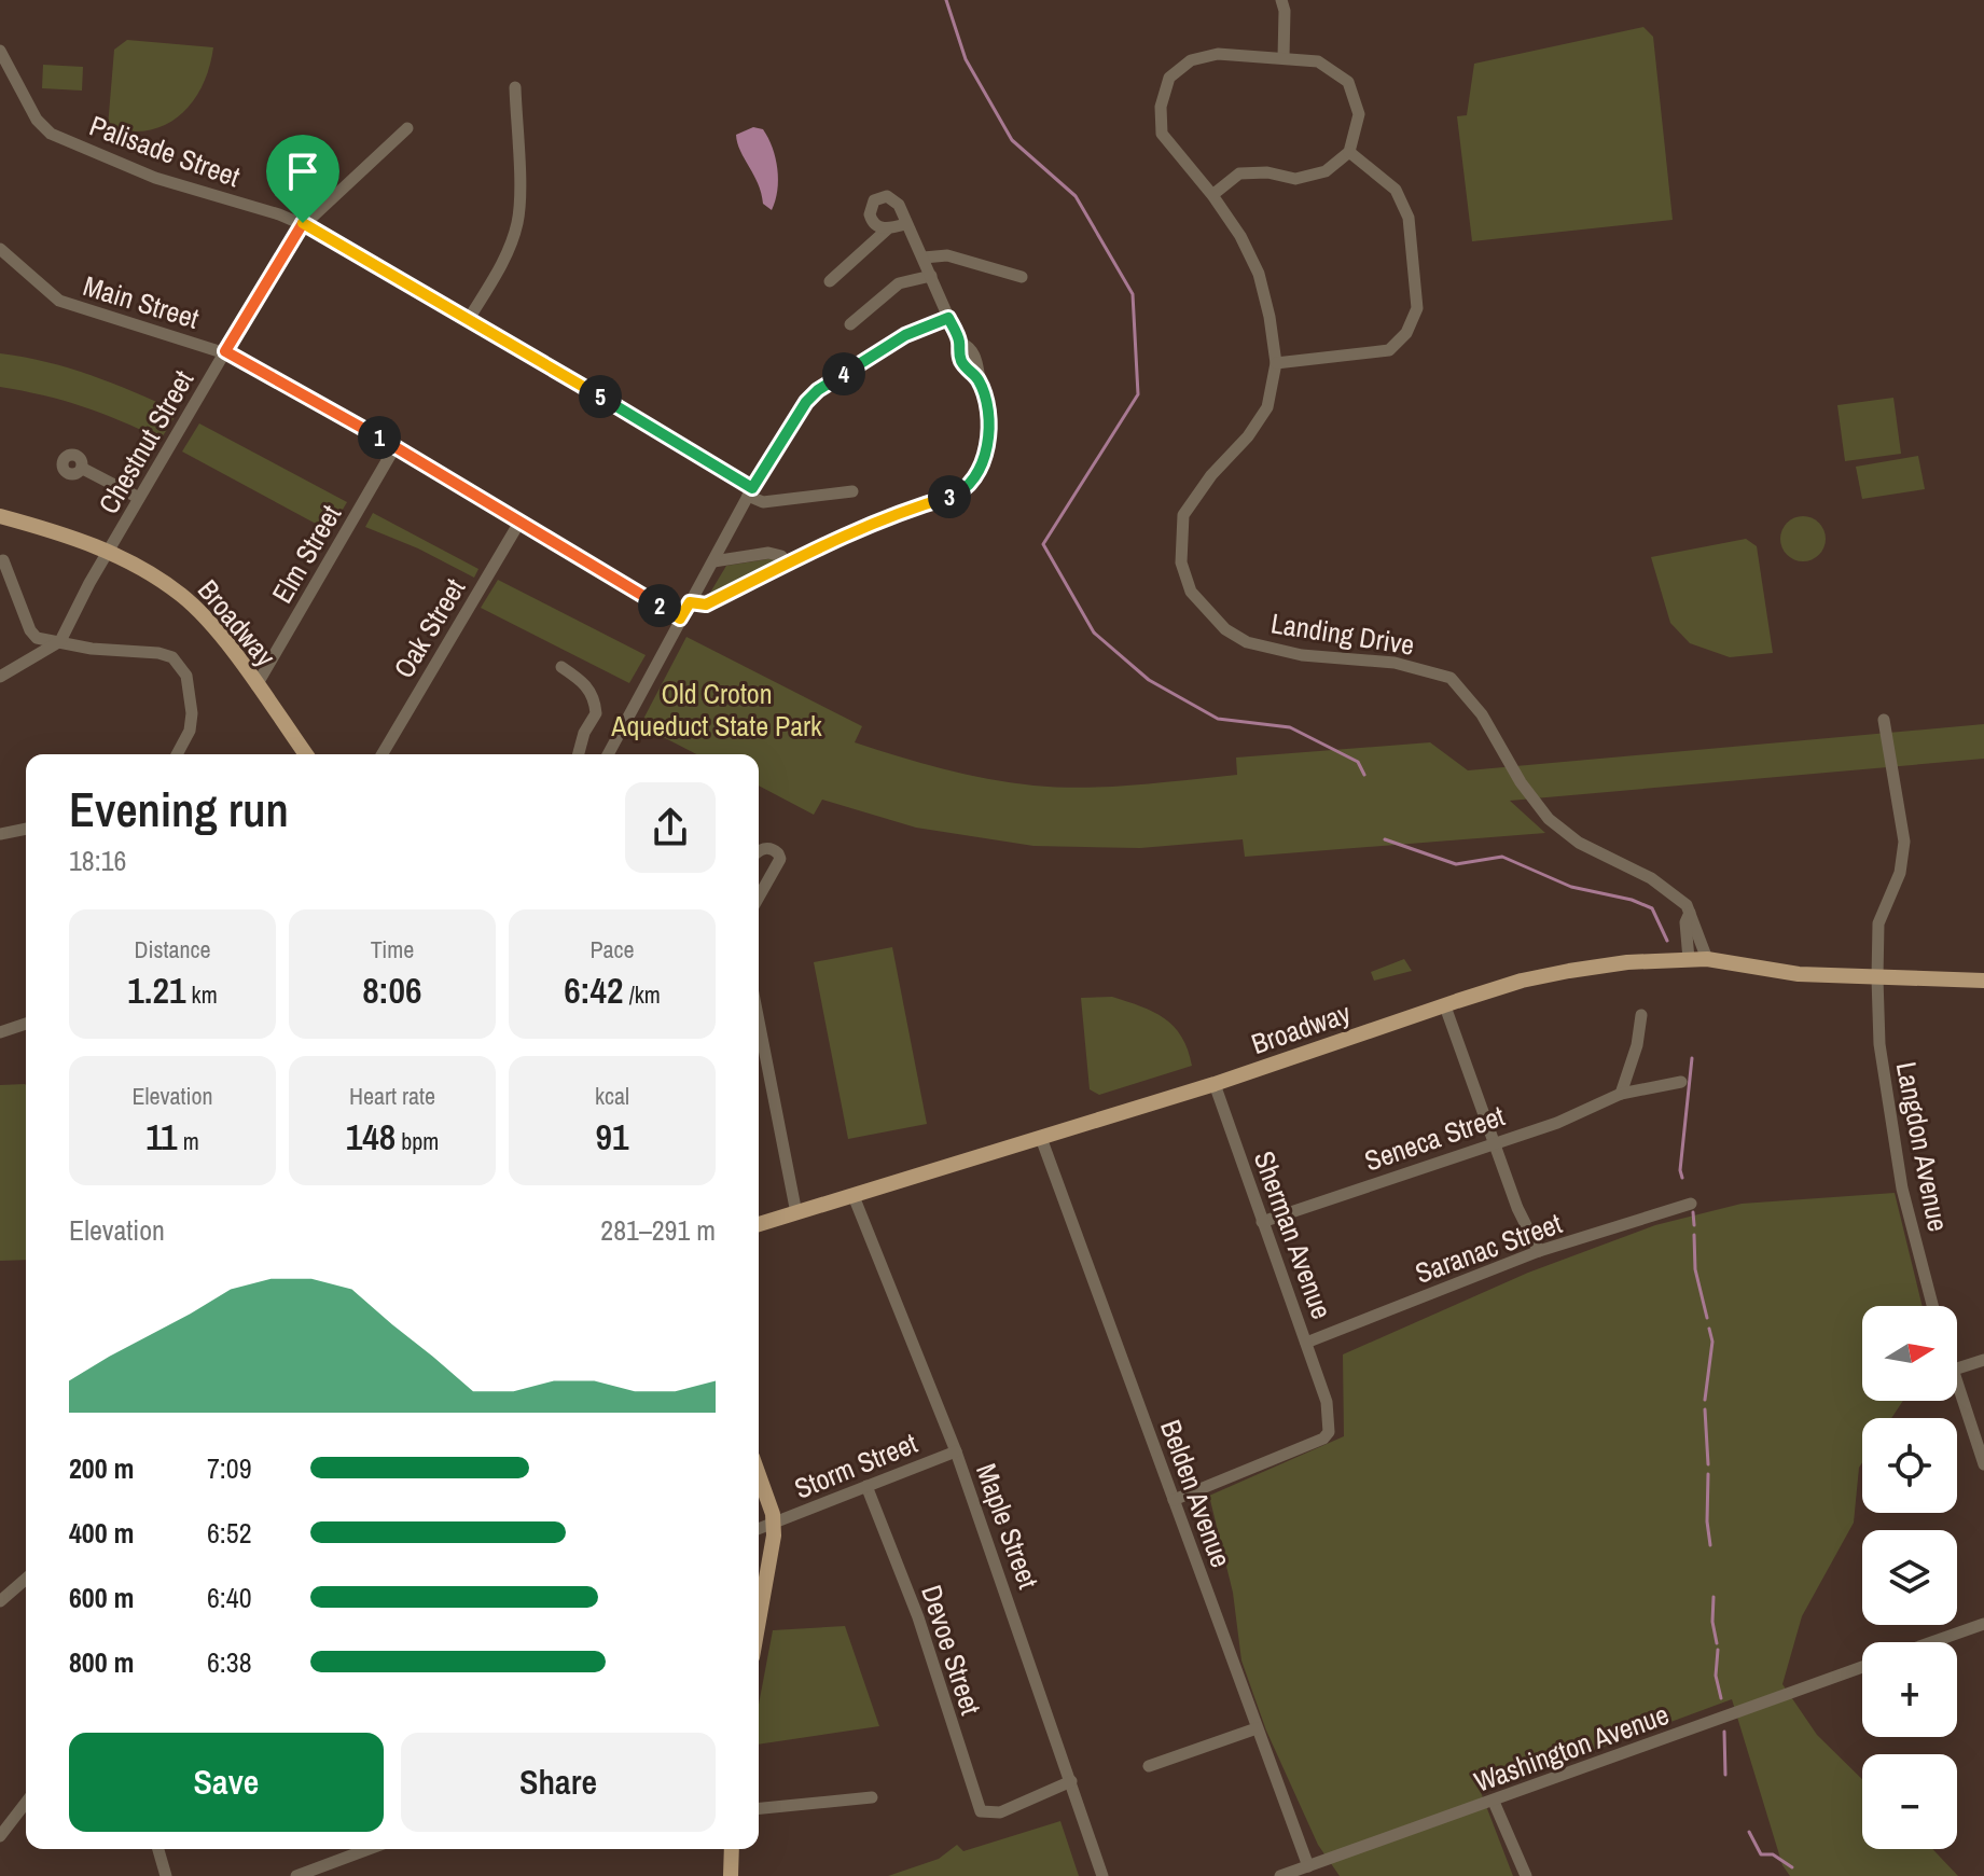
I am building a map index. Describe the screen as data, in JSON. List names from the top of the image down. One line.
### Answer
{"streets":{"main road":["Broadway"],"street":["Palisade Street","Main Street","Chestnut Street","Elm Street","Oak Street","Landing Drive","Seneca Street","Langdon Avenue","Sherman Avenue","Saranac Street","Storm Street","Belden Avenue","Maple Street","Devoe Street","Washington Avenue"]},"crossings":[["Palisade Street","Chestnut Street"],["Main Street","Chestnut Street"],["Main Street","Elm Street"],["Main Street","Oak Street"],["Chestnut Street","Broadway"],["Elm Street","Broadway"],["Broadway","Landing Drive"],["Broadway","Langdon Avenue"],["Broadway","Sherman Avenue"],["Broadway","Belden Avenue"],["Broadway","Maple Street"],["Seneca Street","Sherman Avenue"],["Sherman Avenue","Saranac Street"],["Sherman Avenue","Belden Avenue"],["Storm Street","Maple Street"],["Storm Street","Devoe Street"],["Belden Avenue","Washington Avenue"],["Maple Street","Devoe Street"]],"parks":["Old Croton Aqueduct State Park"],"north":"right","page":{"pins":["4","5","1","3","2"],"heading":["Evening run","18:16"],"stats":[["Distance","1.21 km"],["Time","8:06"],["Pace","6:42 /km"],["Elevation","11 m"],["Heart rate","148 bpm"],["kcal","91"]],"chart":["Elevation","281–291 m"],"map_buttons":["+","−"],"list":[{"name":"200 m","note":"7:09"},{"name":"400 m","note":"6:52"},{"name":"600 m","note":"6:40"},{"name":"800 m","note":"6:38"}],"buttons":["Save","Share"]}}
